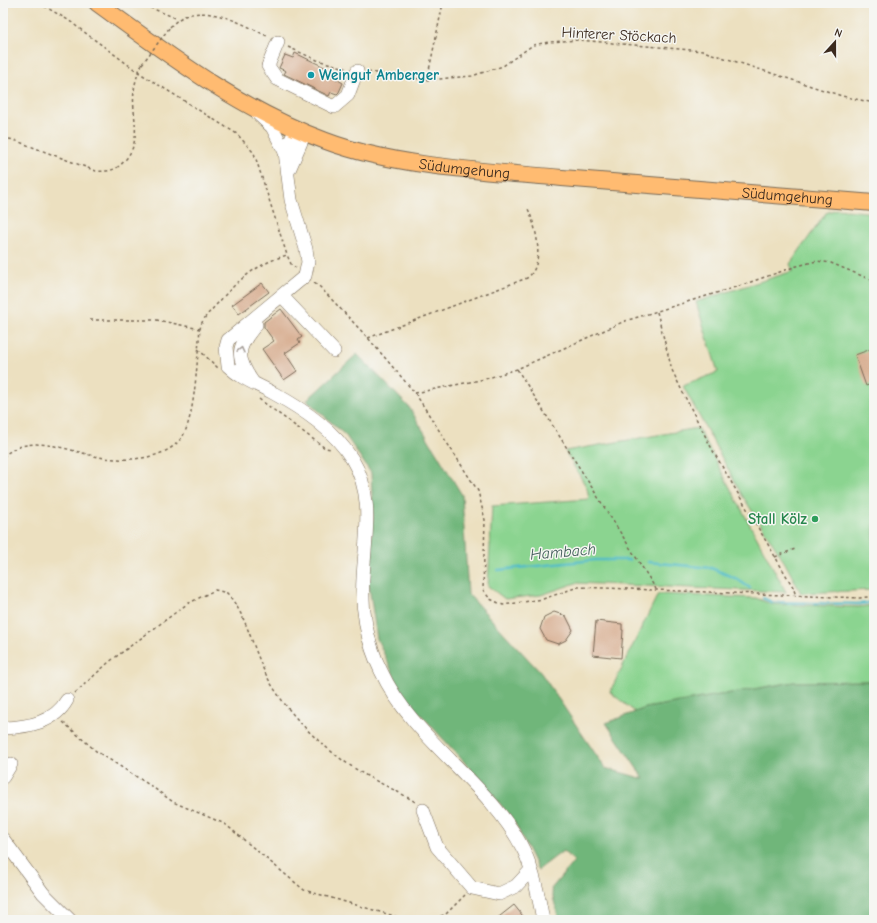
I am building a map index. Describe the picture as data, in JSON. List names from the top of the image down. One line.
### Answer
{"streets":{"main road":["Südumgehung"],"path":["Hinterer Stöckach"]},"water":["Hambach"],"places":["Weingut Amberger","Stall Kölz"],"north":"top"}
